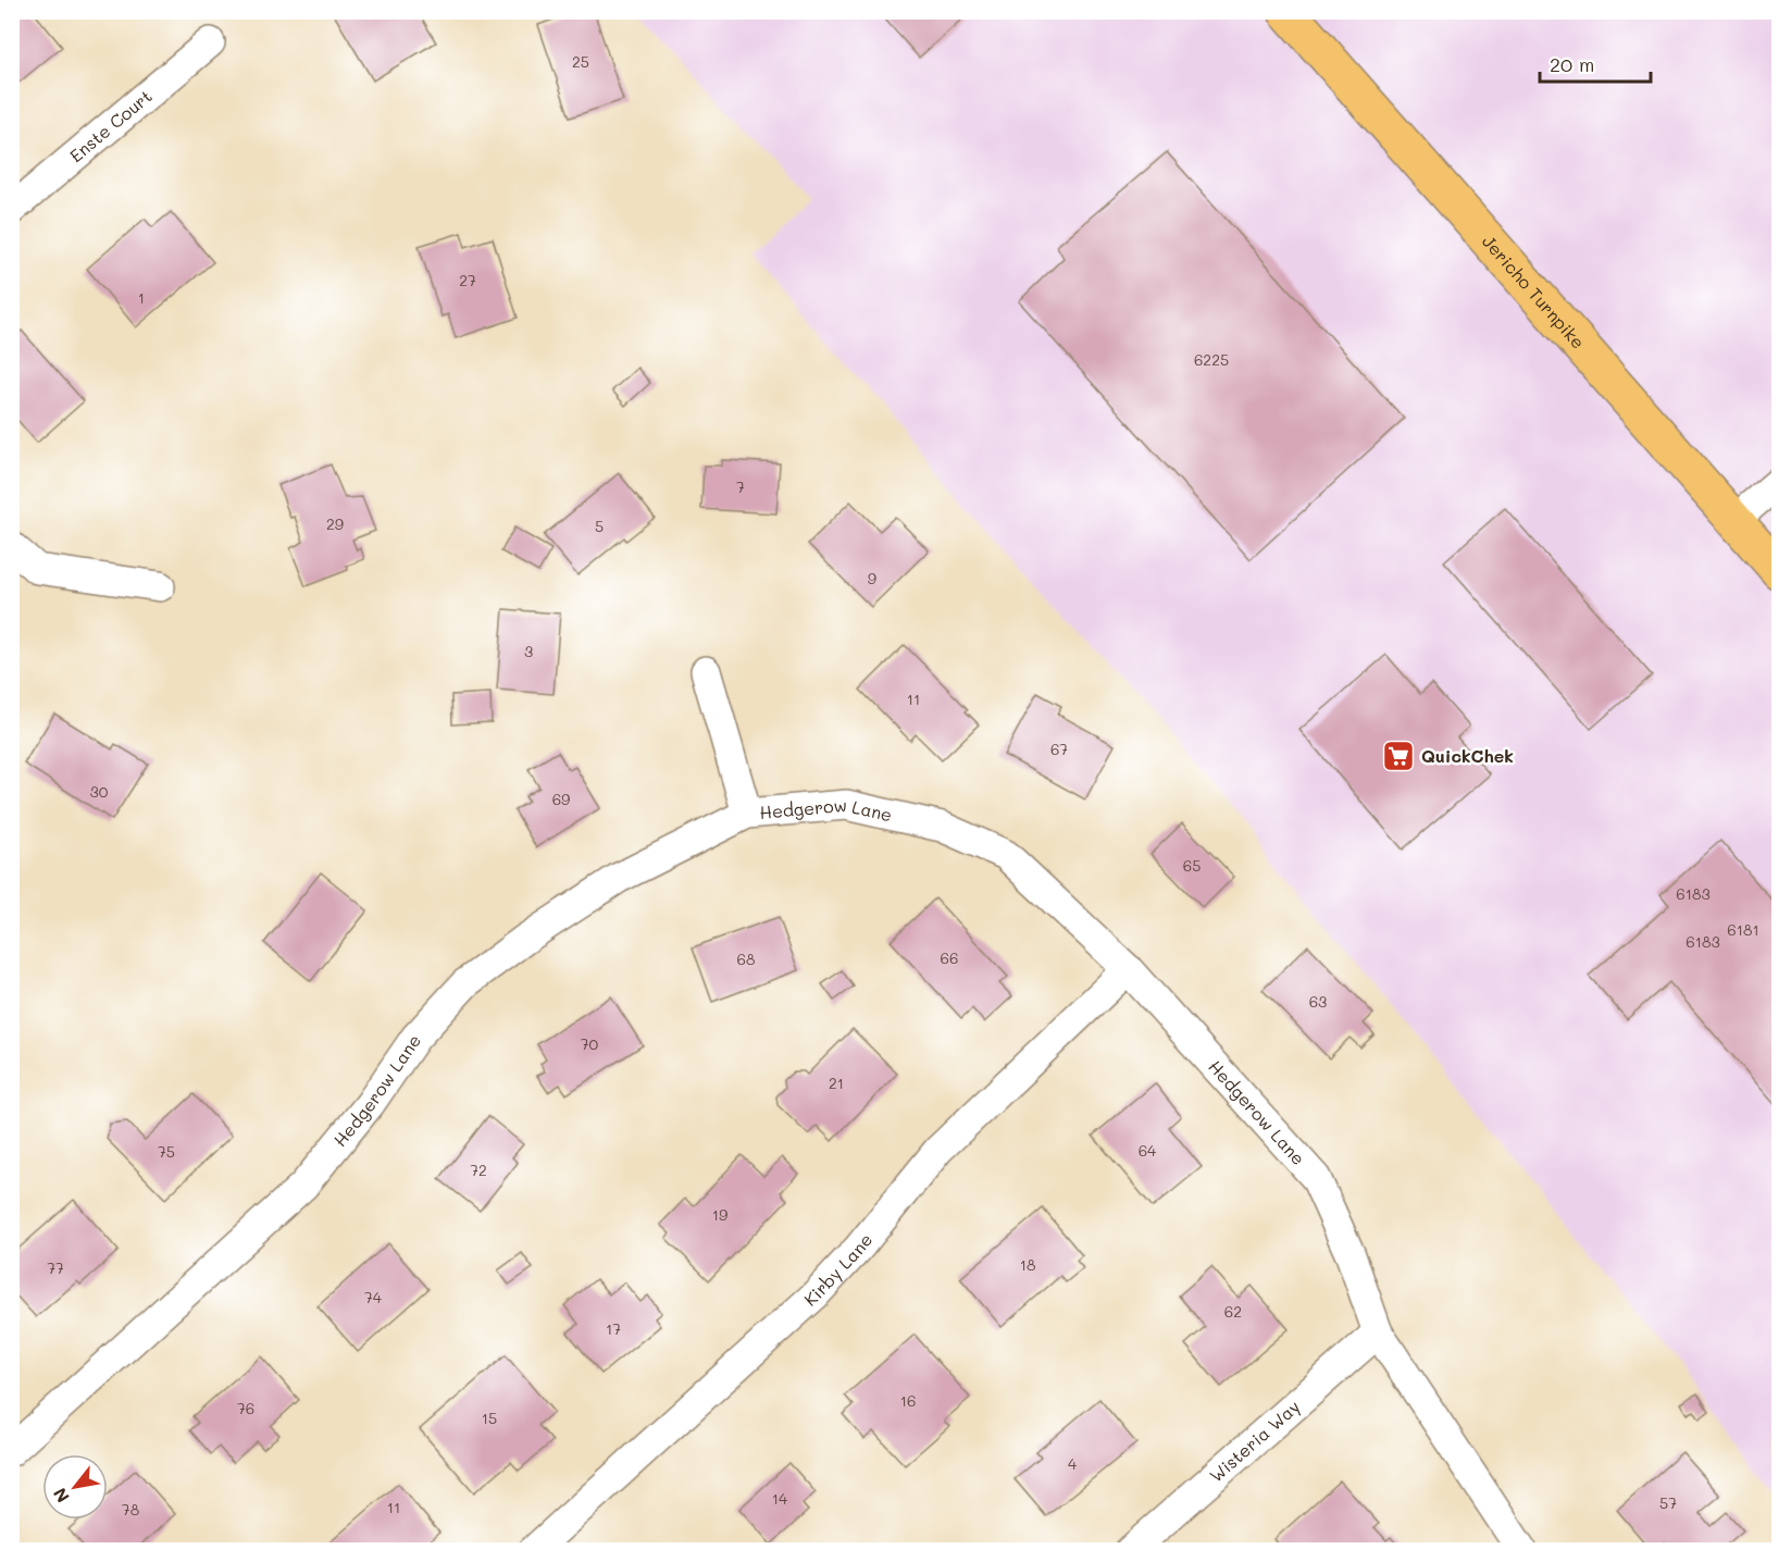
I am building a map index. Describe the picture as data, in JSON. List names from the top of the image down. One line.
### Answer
{"streets":{"main road":["Jericho Turnpike"],"street":["Enste Court","Hedgerow Lane","Kirby Lane","Wisteria Way"]},"crossings":[["Hedgerow Lane","Kirby Lane"],["Hedgerow Lane","Wisteria Way"]],"places":{"supermarket":["QuickChek"]},"house_numbers":["25","27","1","6225","7","29","5","9","3","11","67","30","69","65","6183","6181","6183","66","68","63","70","21","64","75","72","19","18","77","74","62","17","16","76","15","4","14","57","11","78"],"scale_bar":"20 m","north":"bottom left"}
